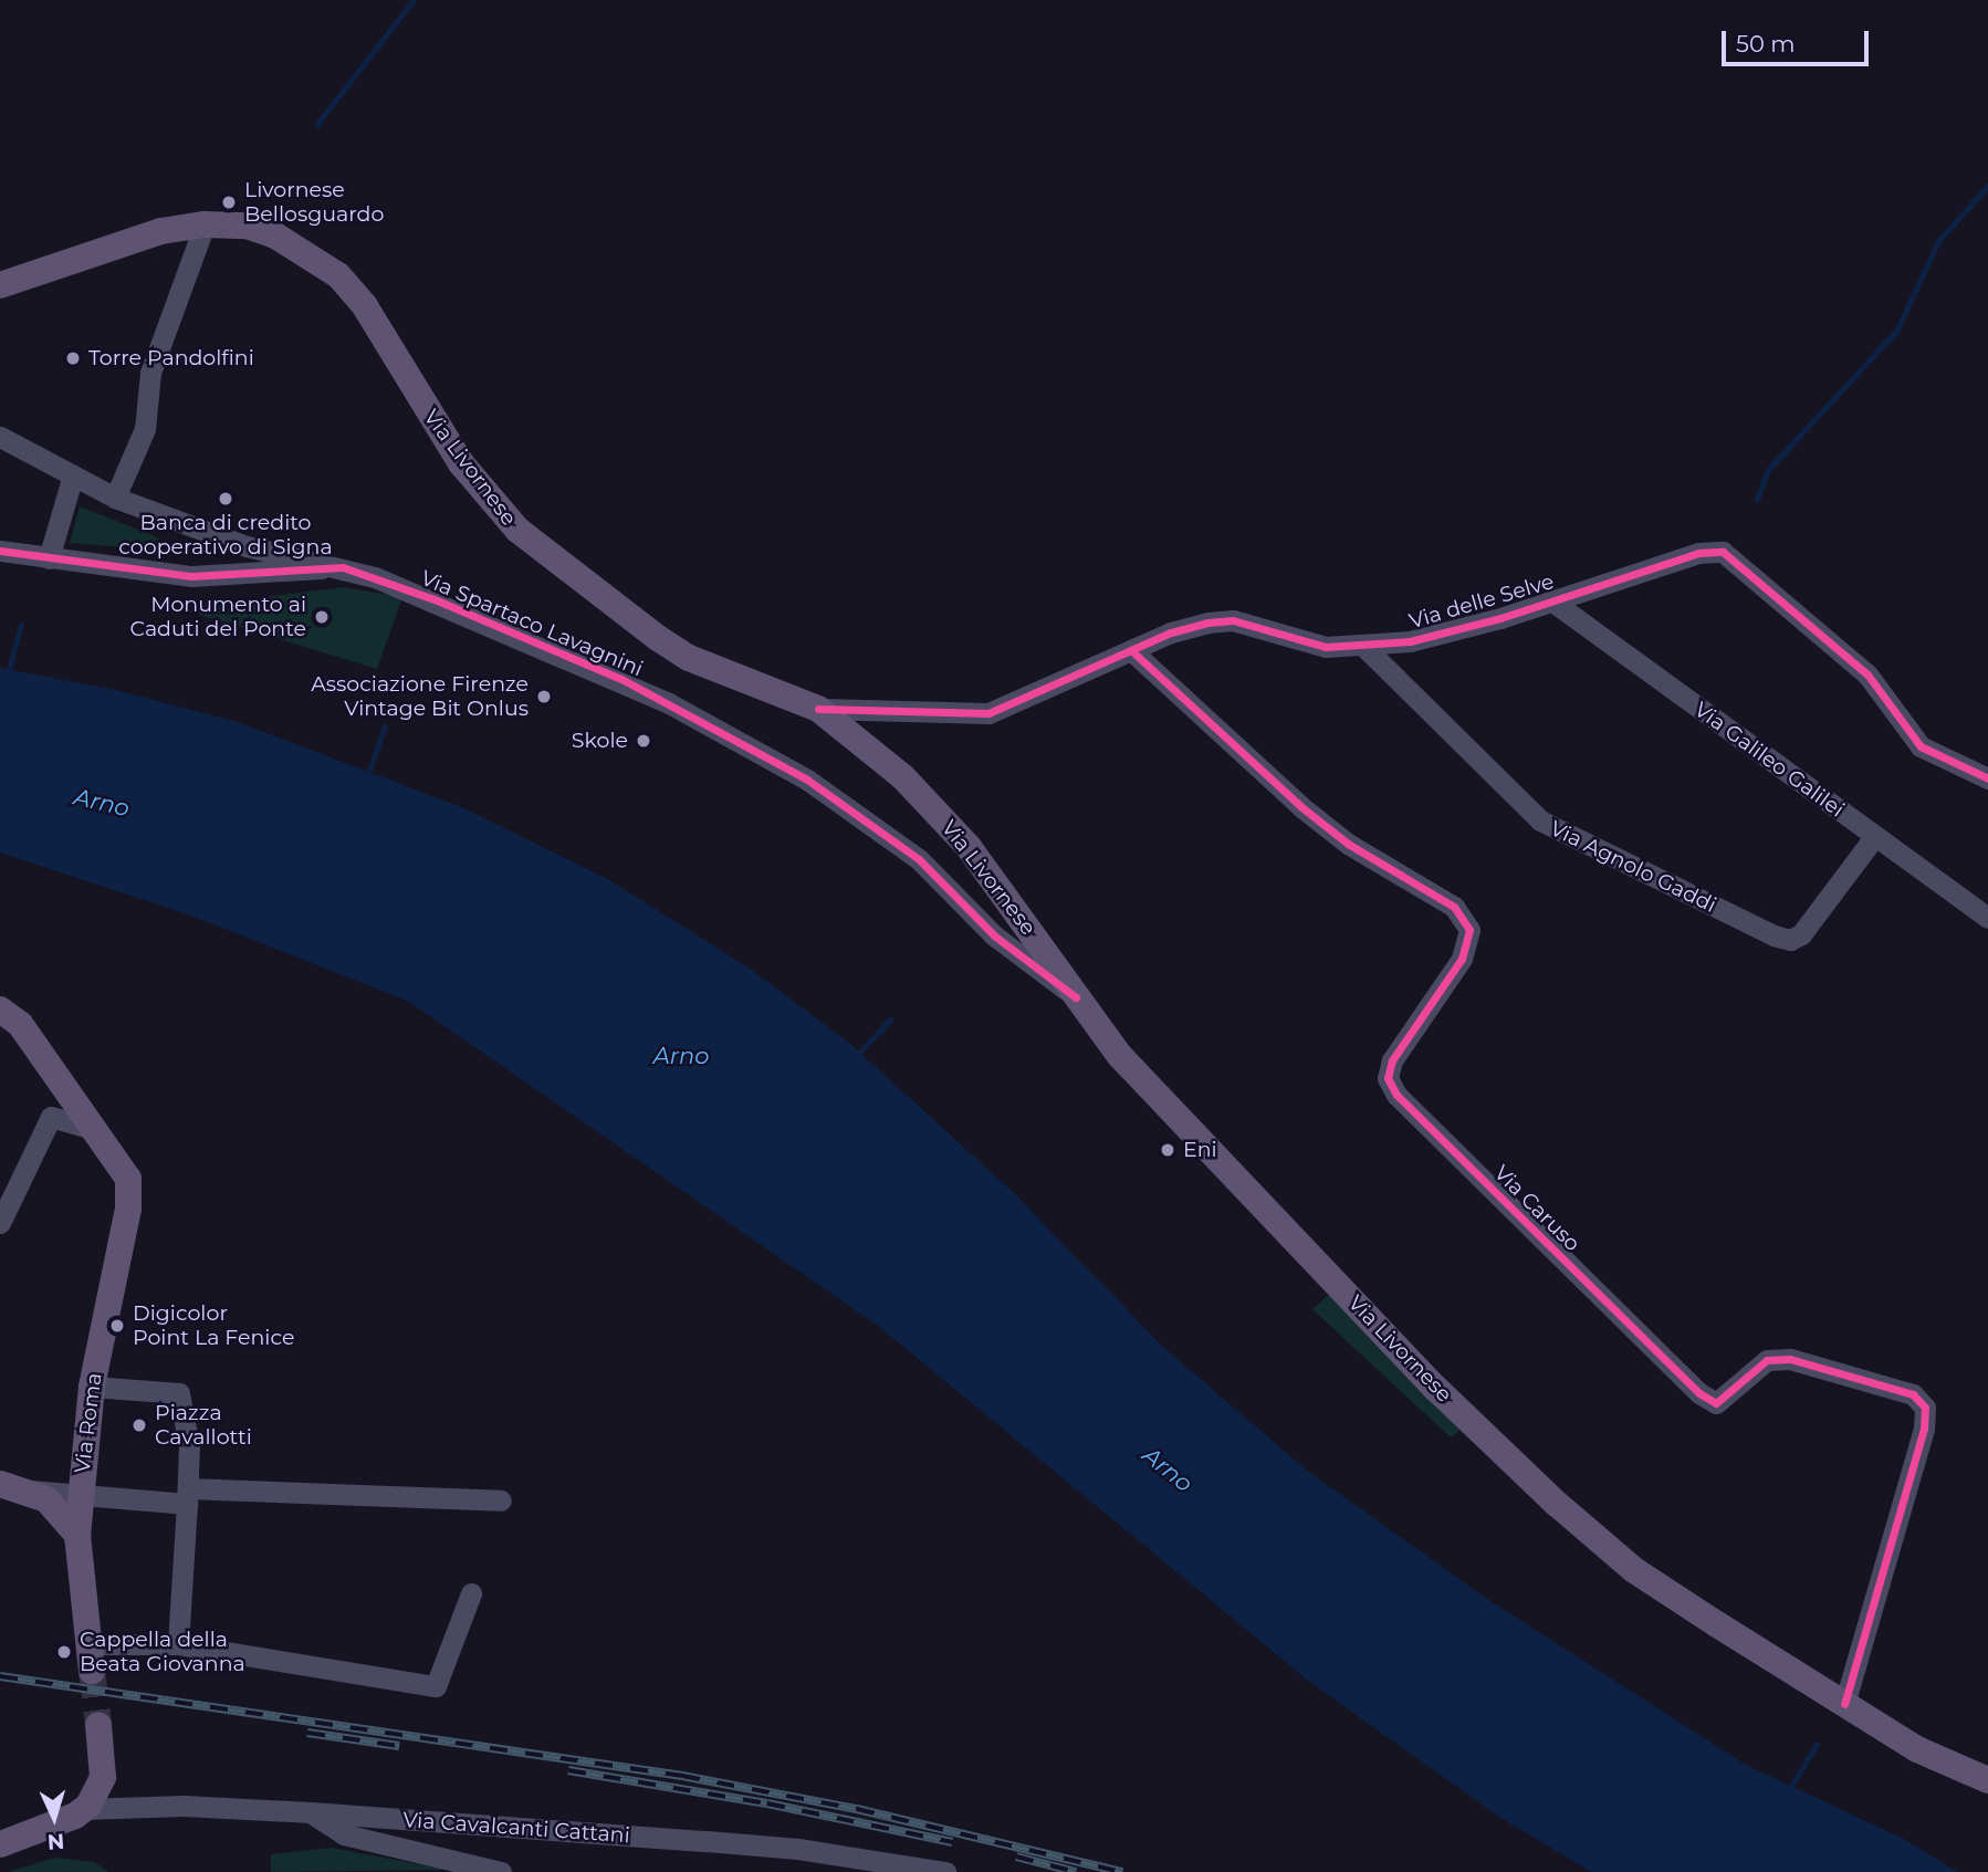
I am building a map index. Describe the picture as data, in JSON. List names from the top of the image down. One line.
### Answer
{"streets":{"main road":["Via Livornese","Via Roma"],"street":["Via delle Selve","Via Spartaco Lavagnini","Via Galileo Galilei","Via Agnolo Gaddi","Via Caruso","Via Cavalcanti Cattani"]},"crossings":[["Via Livornese","Via delle Selve"],["Via Livornese","Via Spartaco Lavagnini"],["Via Livornese","Via Caruso"],["Via delle Selve","Via Galileo Galilei"],["Via delle Selve","Via Agnolo Gaddi"],["Via delle Selve","Via Caruso"],["Via Galileo Galilei","Via Agnolo Gaddi"]],"water":["Arno"],"places":["Livornese Bellosguardo","Torre Pandolfini","Banca di credito cooperativo di Signa","Monumento ai Caduti del Ponte","Associazione Firenze Vintage Bit Onlus","Skole","Eni","Digicolor Point La Fenice","Piazza Cavallotti","Cappella della Beata Giovanna"],"scale_bar":"50 m","north":"bottom"}
